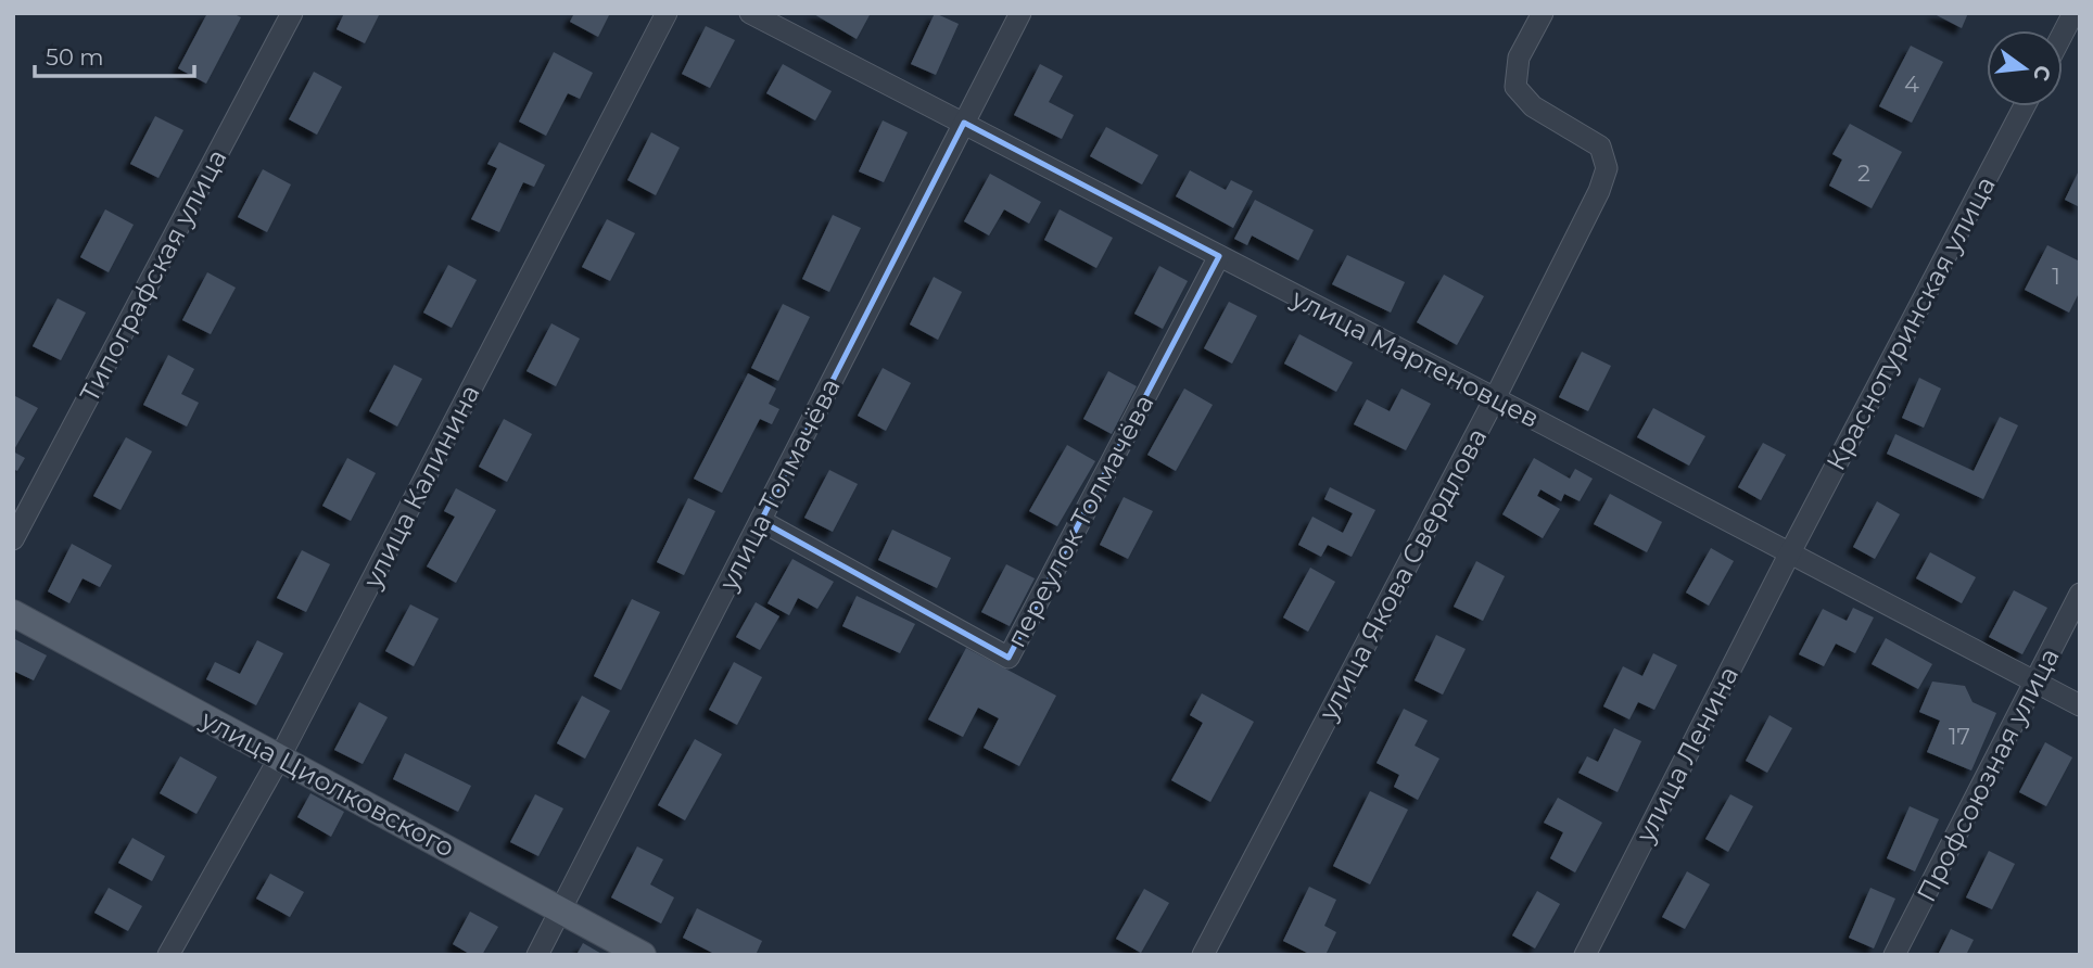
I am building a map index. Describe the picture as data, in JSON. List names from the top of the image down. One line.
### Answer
{"streets":{"main road":["улица Циолковского"],"street":["Типографская улица","Краснотуринская улица","улица Мартеновцев","улица Толмачёва","улица Калинина","переулок Толмачёва","улица Якова Свердлова","улица Ленина","Профсоюзная улица"]},"crossings":[["Краснотуринская улица","улица Мартеновцев"],["Краснотуринская улица","улица Ленина"],["улица Мартеновцев","улица Толмачёва"],["улица Мартеновцев","переулок Толмачёва"],["улица Мартеновцев","улица Якова Свердлова"],["улица Мартеновцев","улица Ленина"],["улица Мартеновцев","Профсоюзная улица"],["улица Толмачёва","переулок Толмачёва"],["улица Толмачёва","улица Циолковского"],["улица Калинина","улица Циолковского"]],"house_numbers":["4","2","1","17"],"scale_bar":"50 m","north":"right"}
